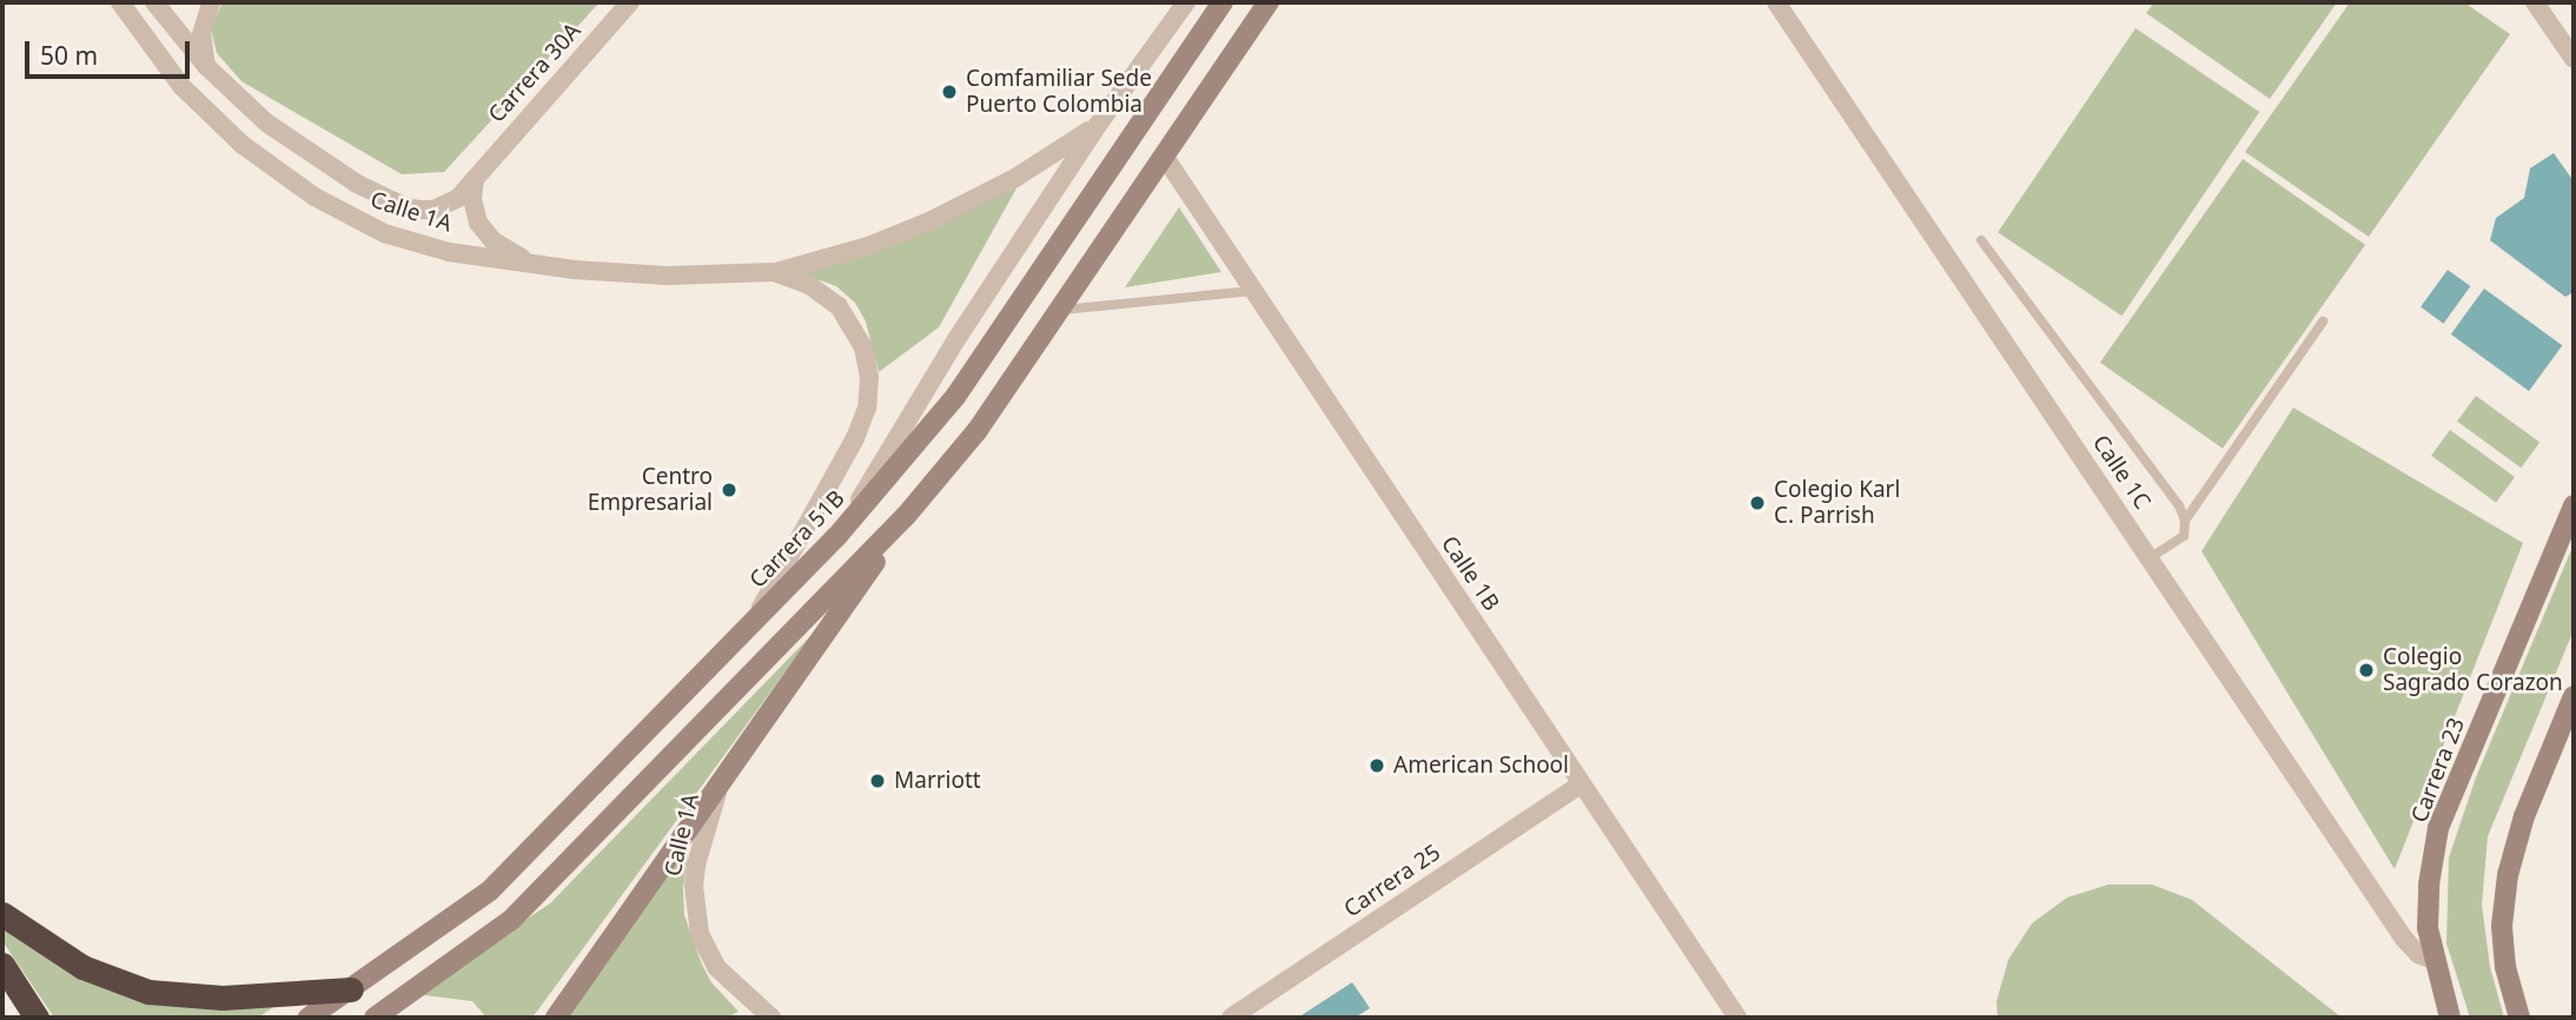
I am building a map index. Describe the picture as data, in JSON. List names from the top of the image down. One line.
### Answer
{"streets":{"main road":["Carrera 51B","Carrera 23"],"street":["Carrera 30A","Calle 1A","Calle 1C","Calle 1B","Carrera 25"]},"crossings":[["Carrera 30A","Calle 1A"],["Calle 1C","Carrera 23"],["Calle 1B","Carrera 25"]],"places":["Comfamiliar Sede Puerto Colombia","Centro Empresarial","Colegio Karl C. Parrish","Colegio Sagrado Corazon","American School","Marriott"],"scale_bar":"50 m"}
